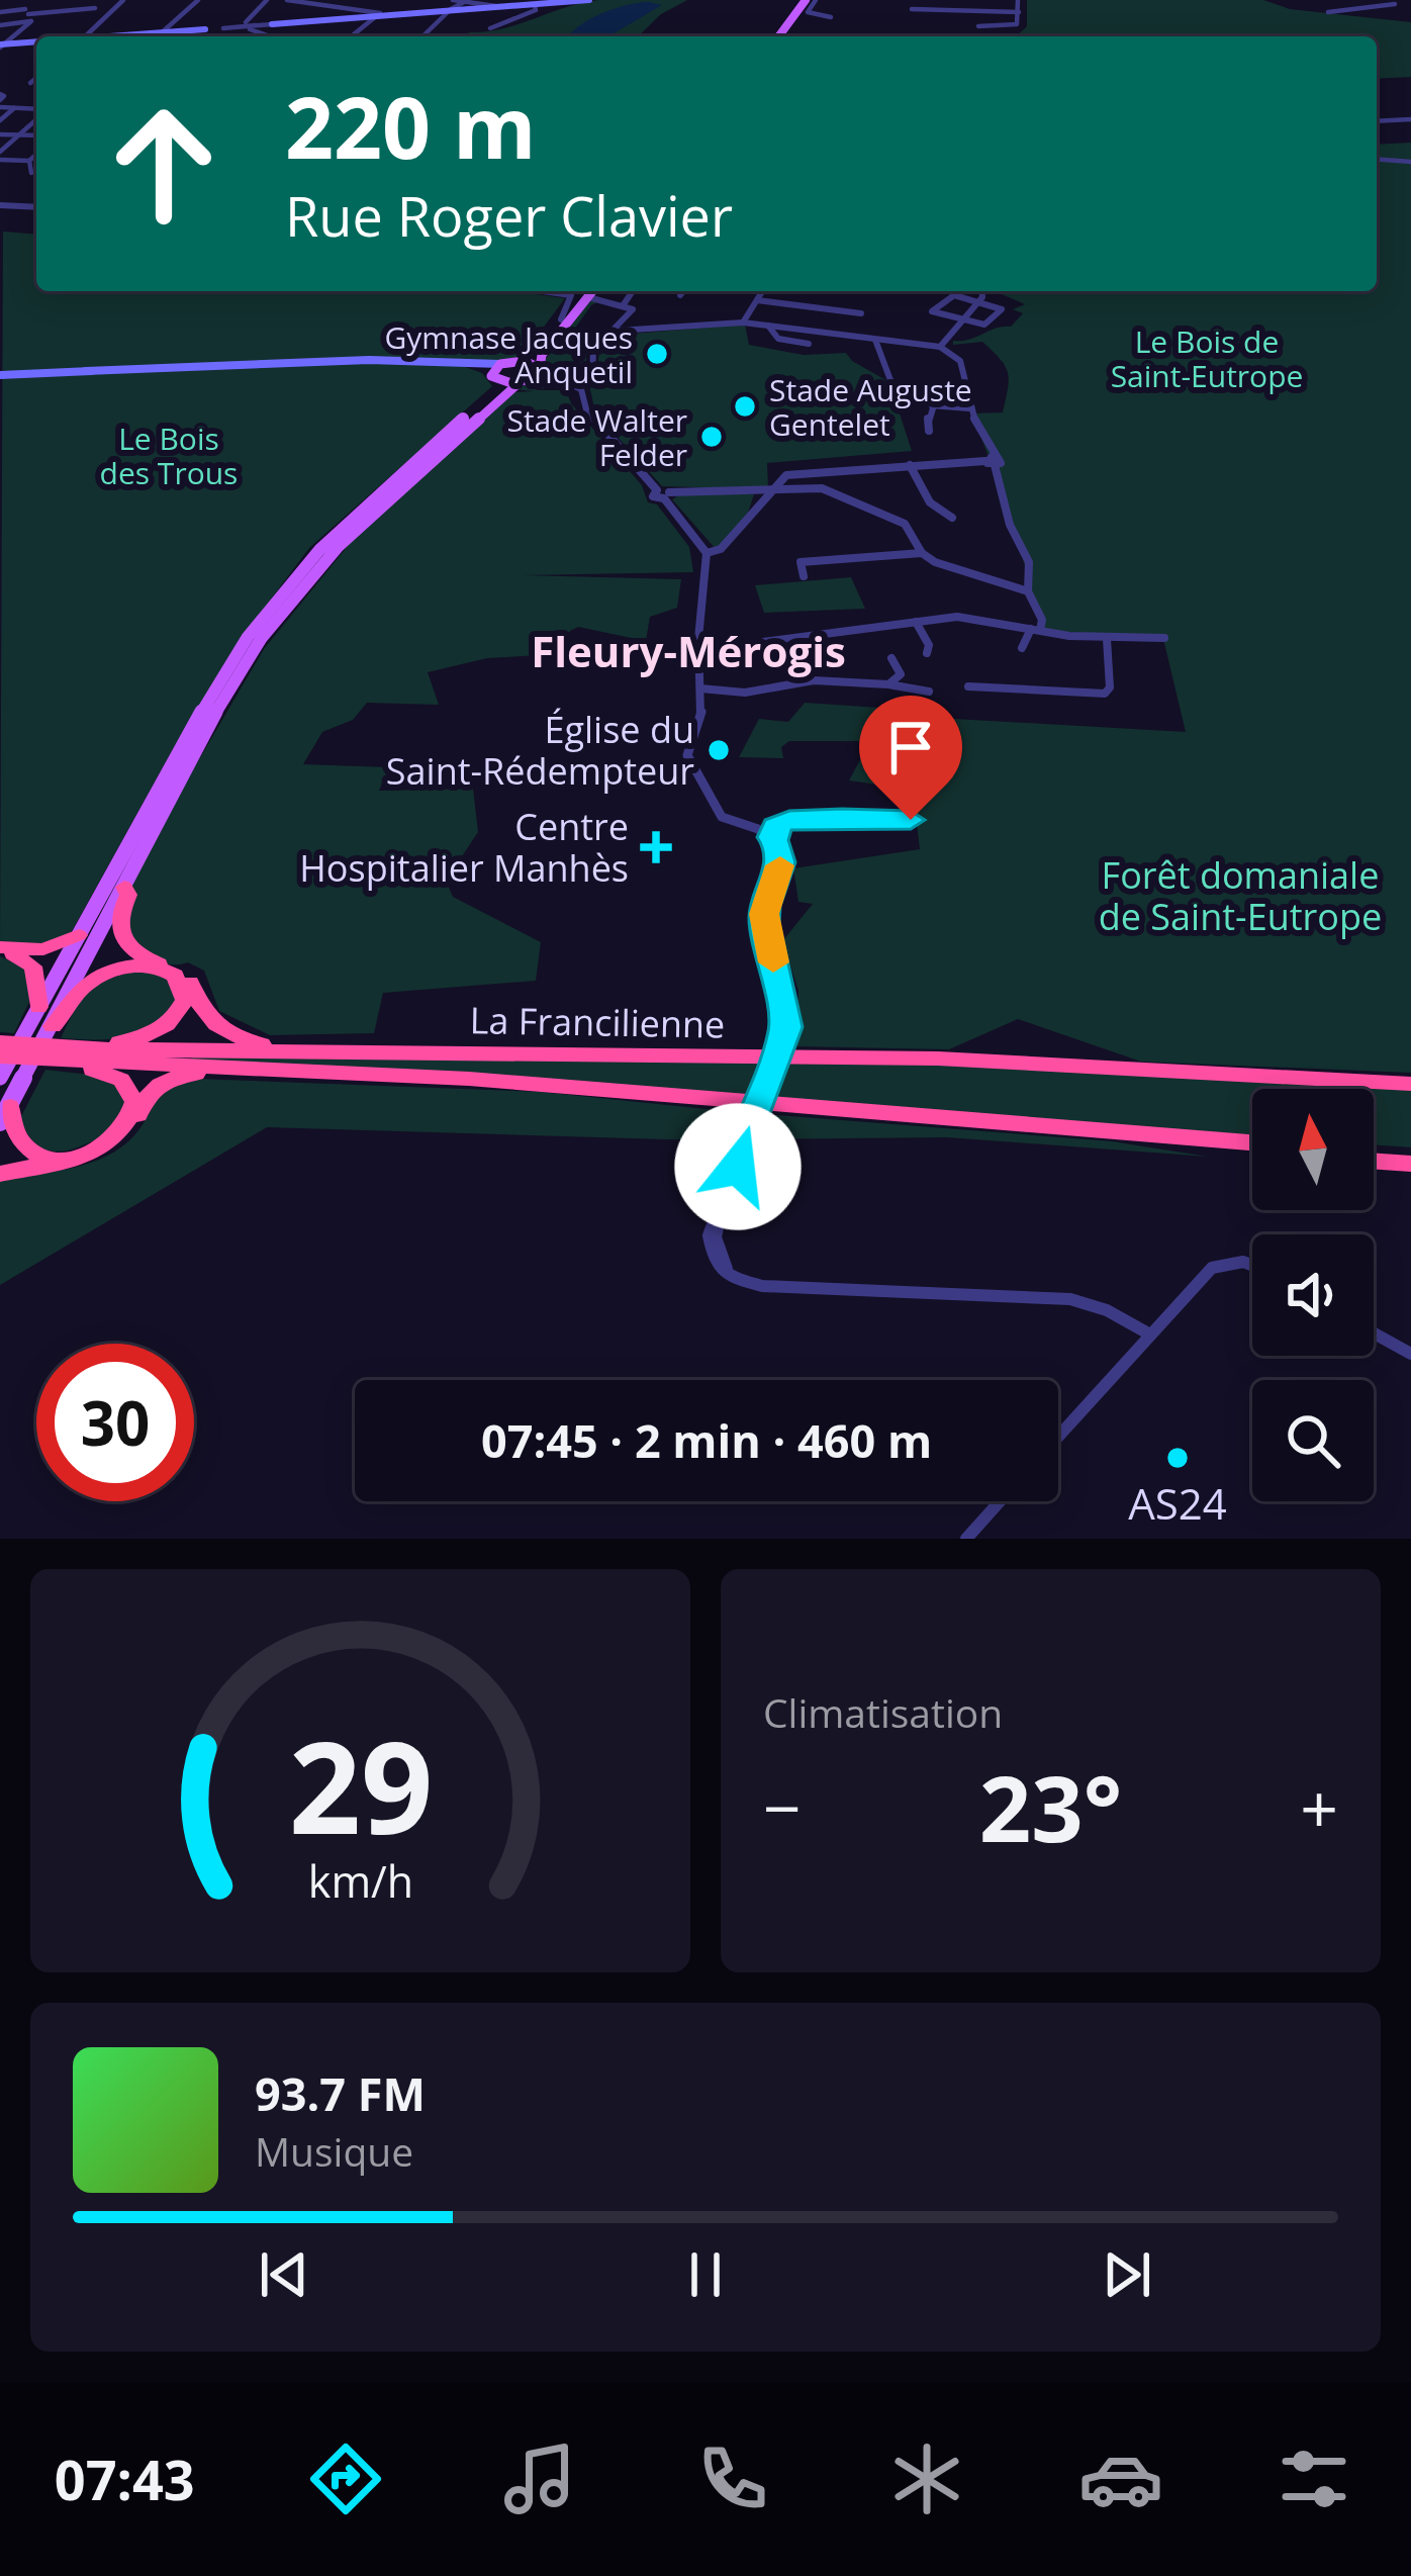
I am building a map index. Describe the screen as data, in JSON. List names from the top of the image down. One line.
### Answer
{"streets":{"highway":["La Francilienne"]},"districts":["Fleury-Mérogis"],"parks":["Le Bois de Saint-Eutrope","Le Bois des Trous","Forêt domaniale de Saint-Eutrope"],"places":{"other":["Gymnase Jacques Anquetil","Stade Auguste Gentelet","Stade Walter Felder","Église du Saint-Rédempteur","AS24"],"health":["Centre Hospitalier Manhès"]},"north":"top","page":{"turn":["220 m","Rue Roger Clavier"],"limit":"30","trip":"07:45 · 2 min · 460 m","tile":"Climatisation","heat":["−","23°","+"],"song":["93.7 FM","Musique"],"tabs":"07:43","gauge":["29","km/h"]}}
